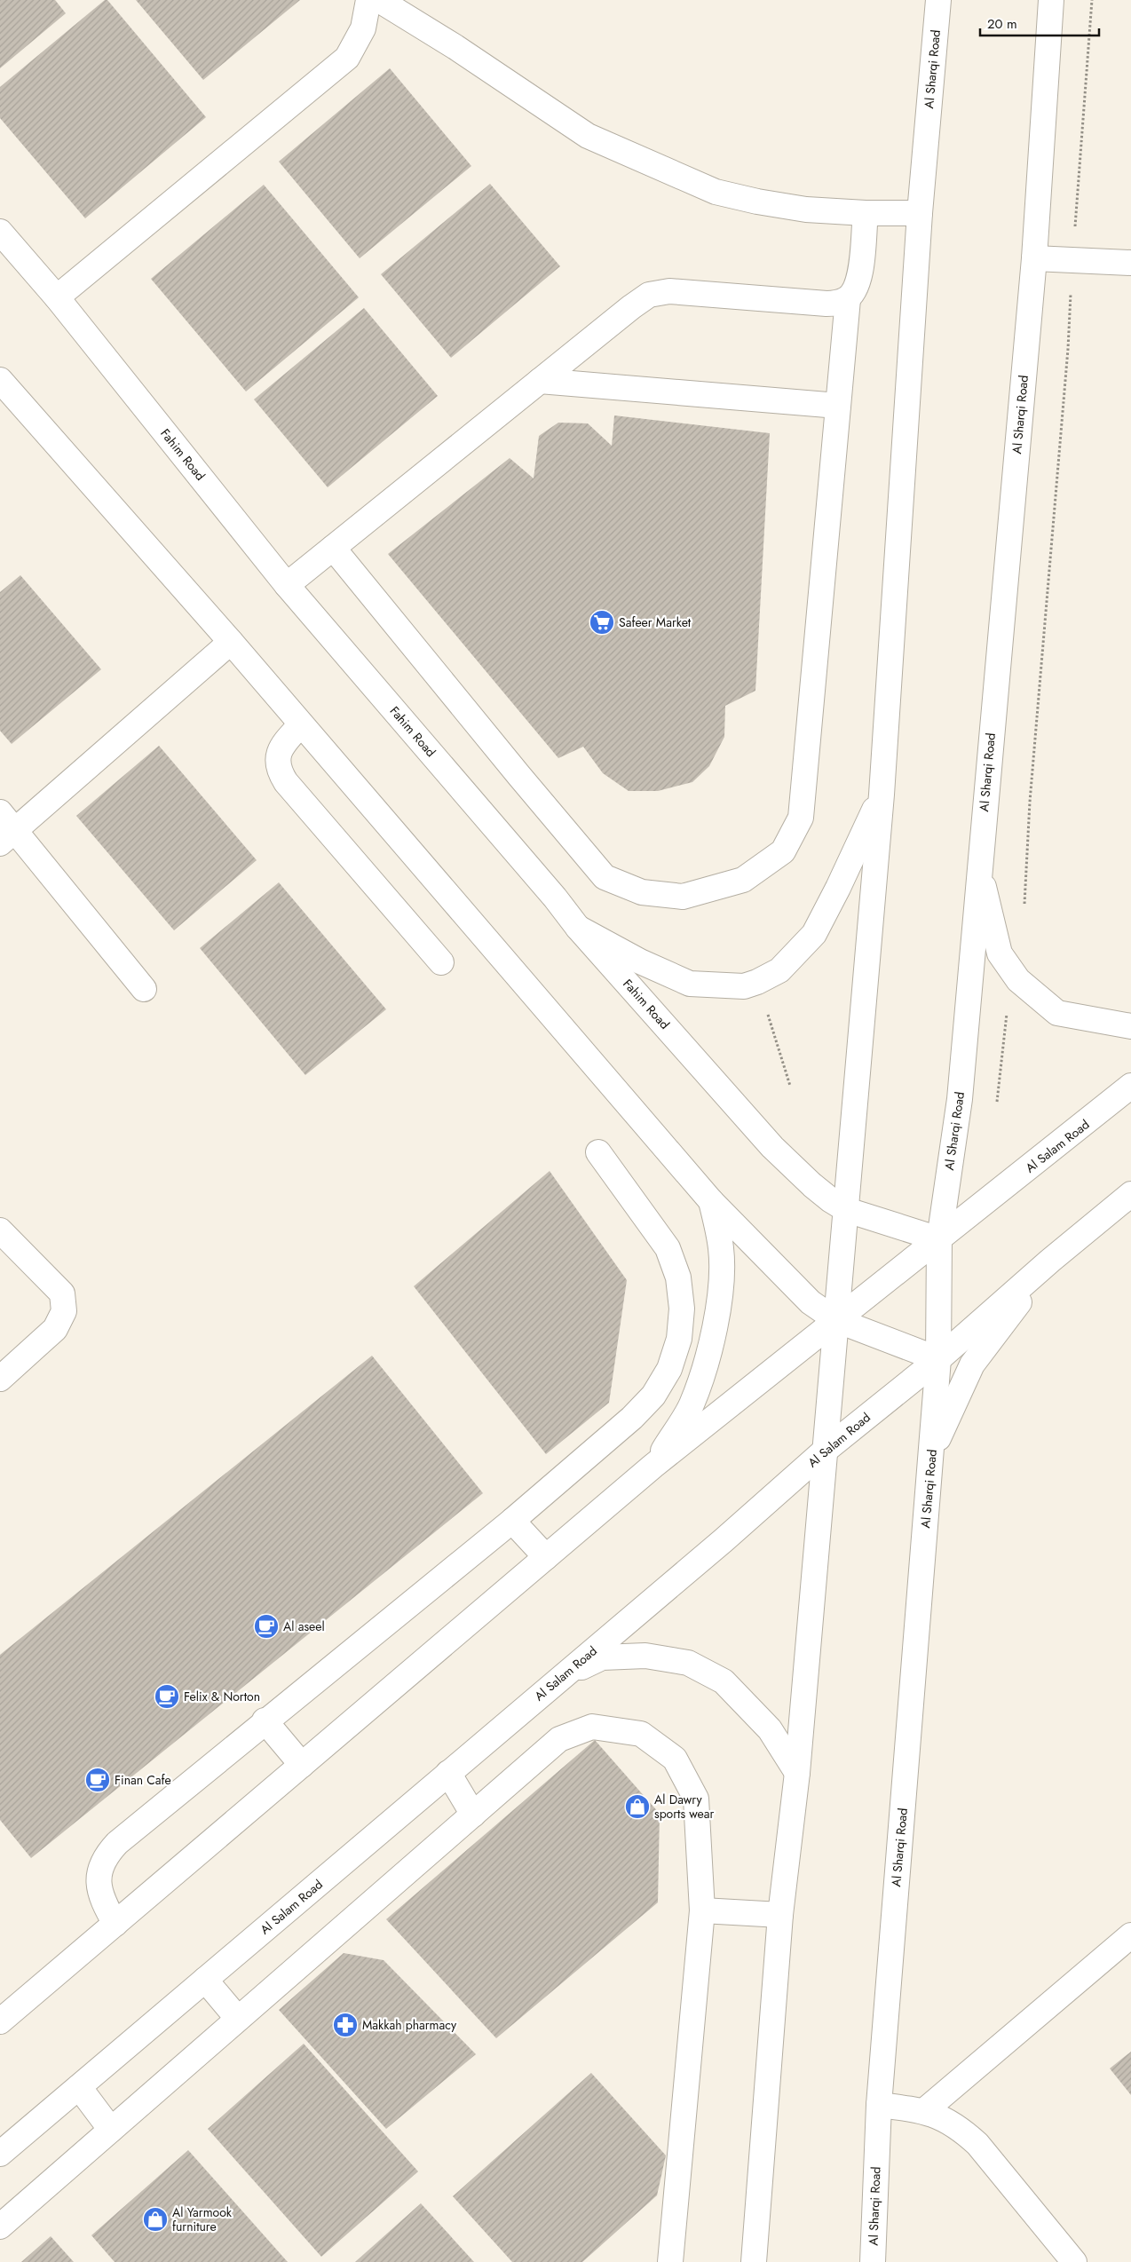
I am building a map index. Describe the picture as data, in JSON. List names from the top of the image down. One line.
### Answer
{"streets":{"main road":["Al Sharqi Road","Fahim Road","Al Salam Road"]},"crossings":[["Al Sharqi Road","Fahim Road"],["Al Sharqi Road","Al Salam Road"],["Fahim Road","Al Salam Road"]],"places":{"supermarket":["Safeer Market"],"cafe":["Al aseel","Felix & Norton","Finan Cafe"],"shop":["Al Dawry sports wear","Al Yarmook furniture"],"pharmacy":["Makkah pharmacy"]},"scale_bar":"20 m"}
